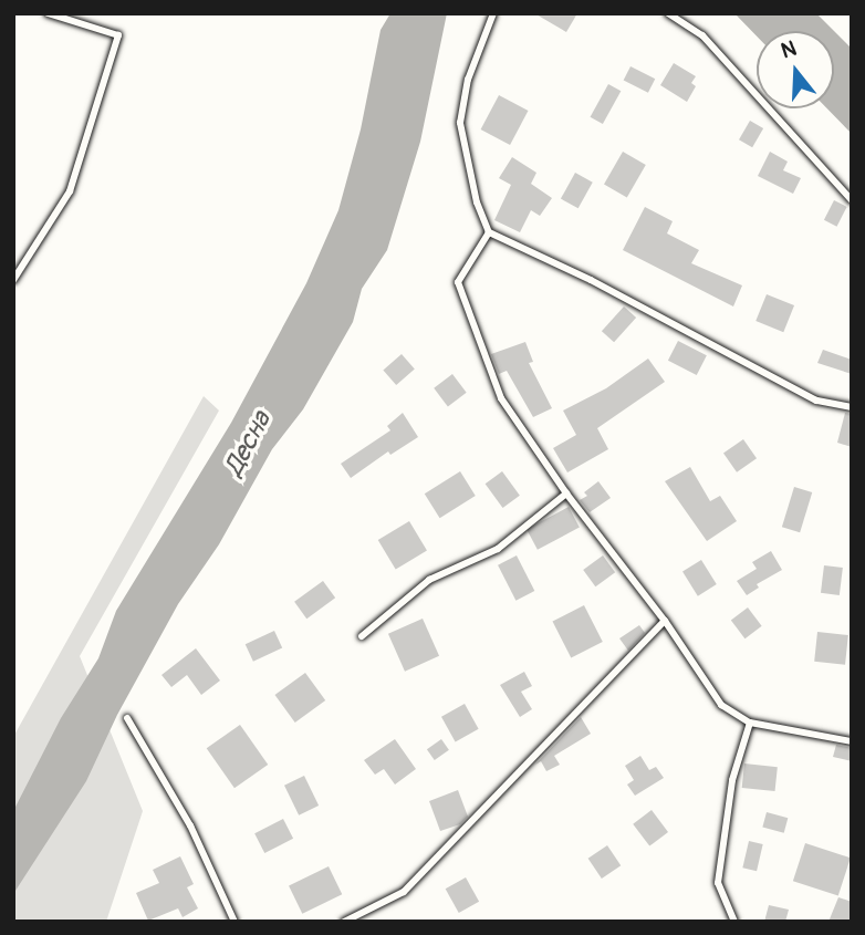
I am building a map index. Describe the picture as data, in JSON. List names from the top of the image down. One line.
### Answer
{"water":["Десна"],"north":"top"}
